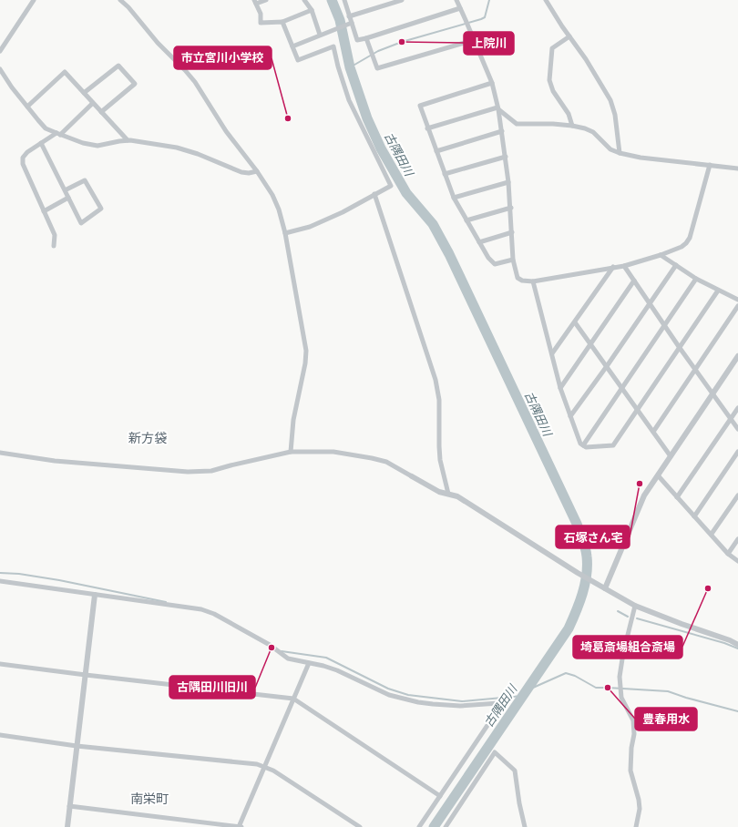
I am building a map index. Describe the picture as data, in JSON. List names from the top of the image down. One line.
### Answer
{"districts":["新方袋","南栄町"],"water":["古隅田川"],"places":["上院川","市立宮川小学校","石塚さん宅","埼葛斎場組合斎場","古隅田川旧川","豊春用水"]}
